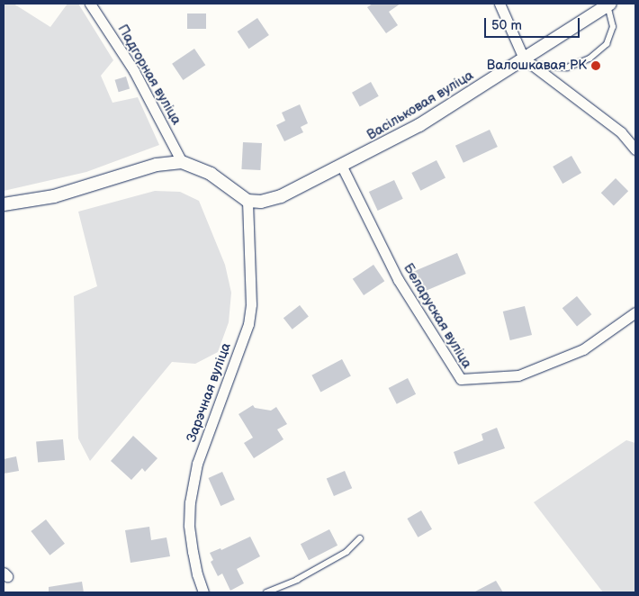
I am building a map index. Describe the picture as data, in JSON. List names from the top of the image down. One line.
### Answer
{"streets":{"street":["Падгорная вуліца","Васільковая вуліца","Беларуская вуліца","Зарэчная вуліца"]},"crossings":[["Васільковая вуліца","Беларуская вуліца"],["Васільковая вуліца","Зарэчная вуліца"]],"places":["Валошкавая РК"],"scale_bar":"50 m"}
